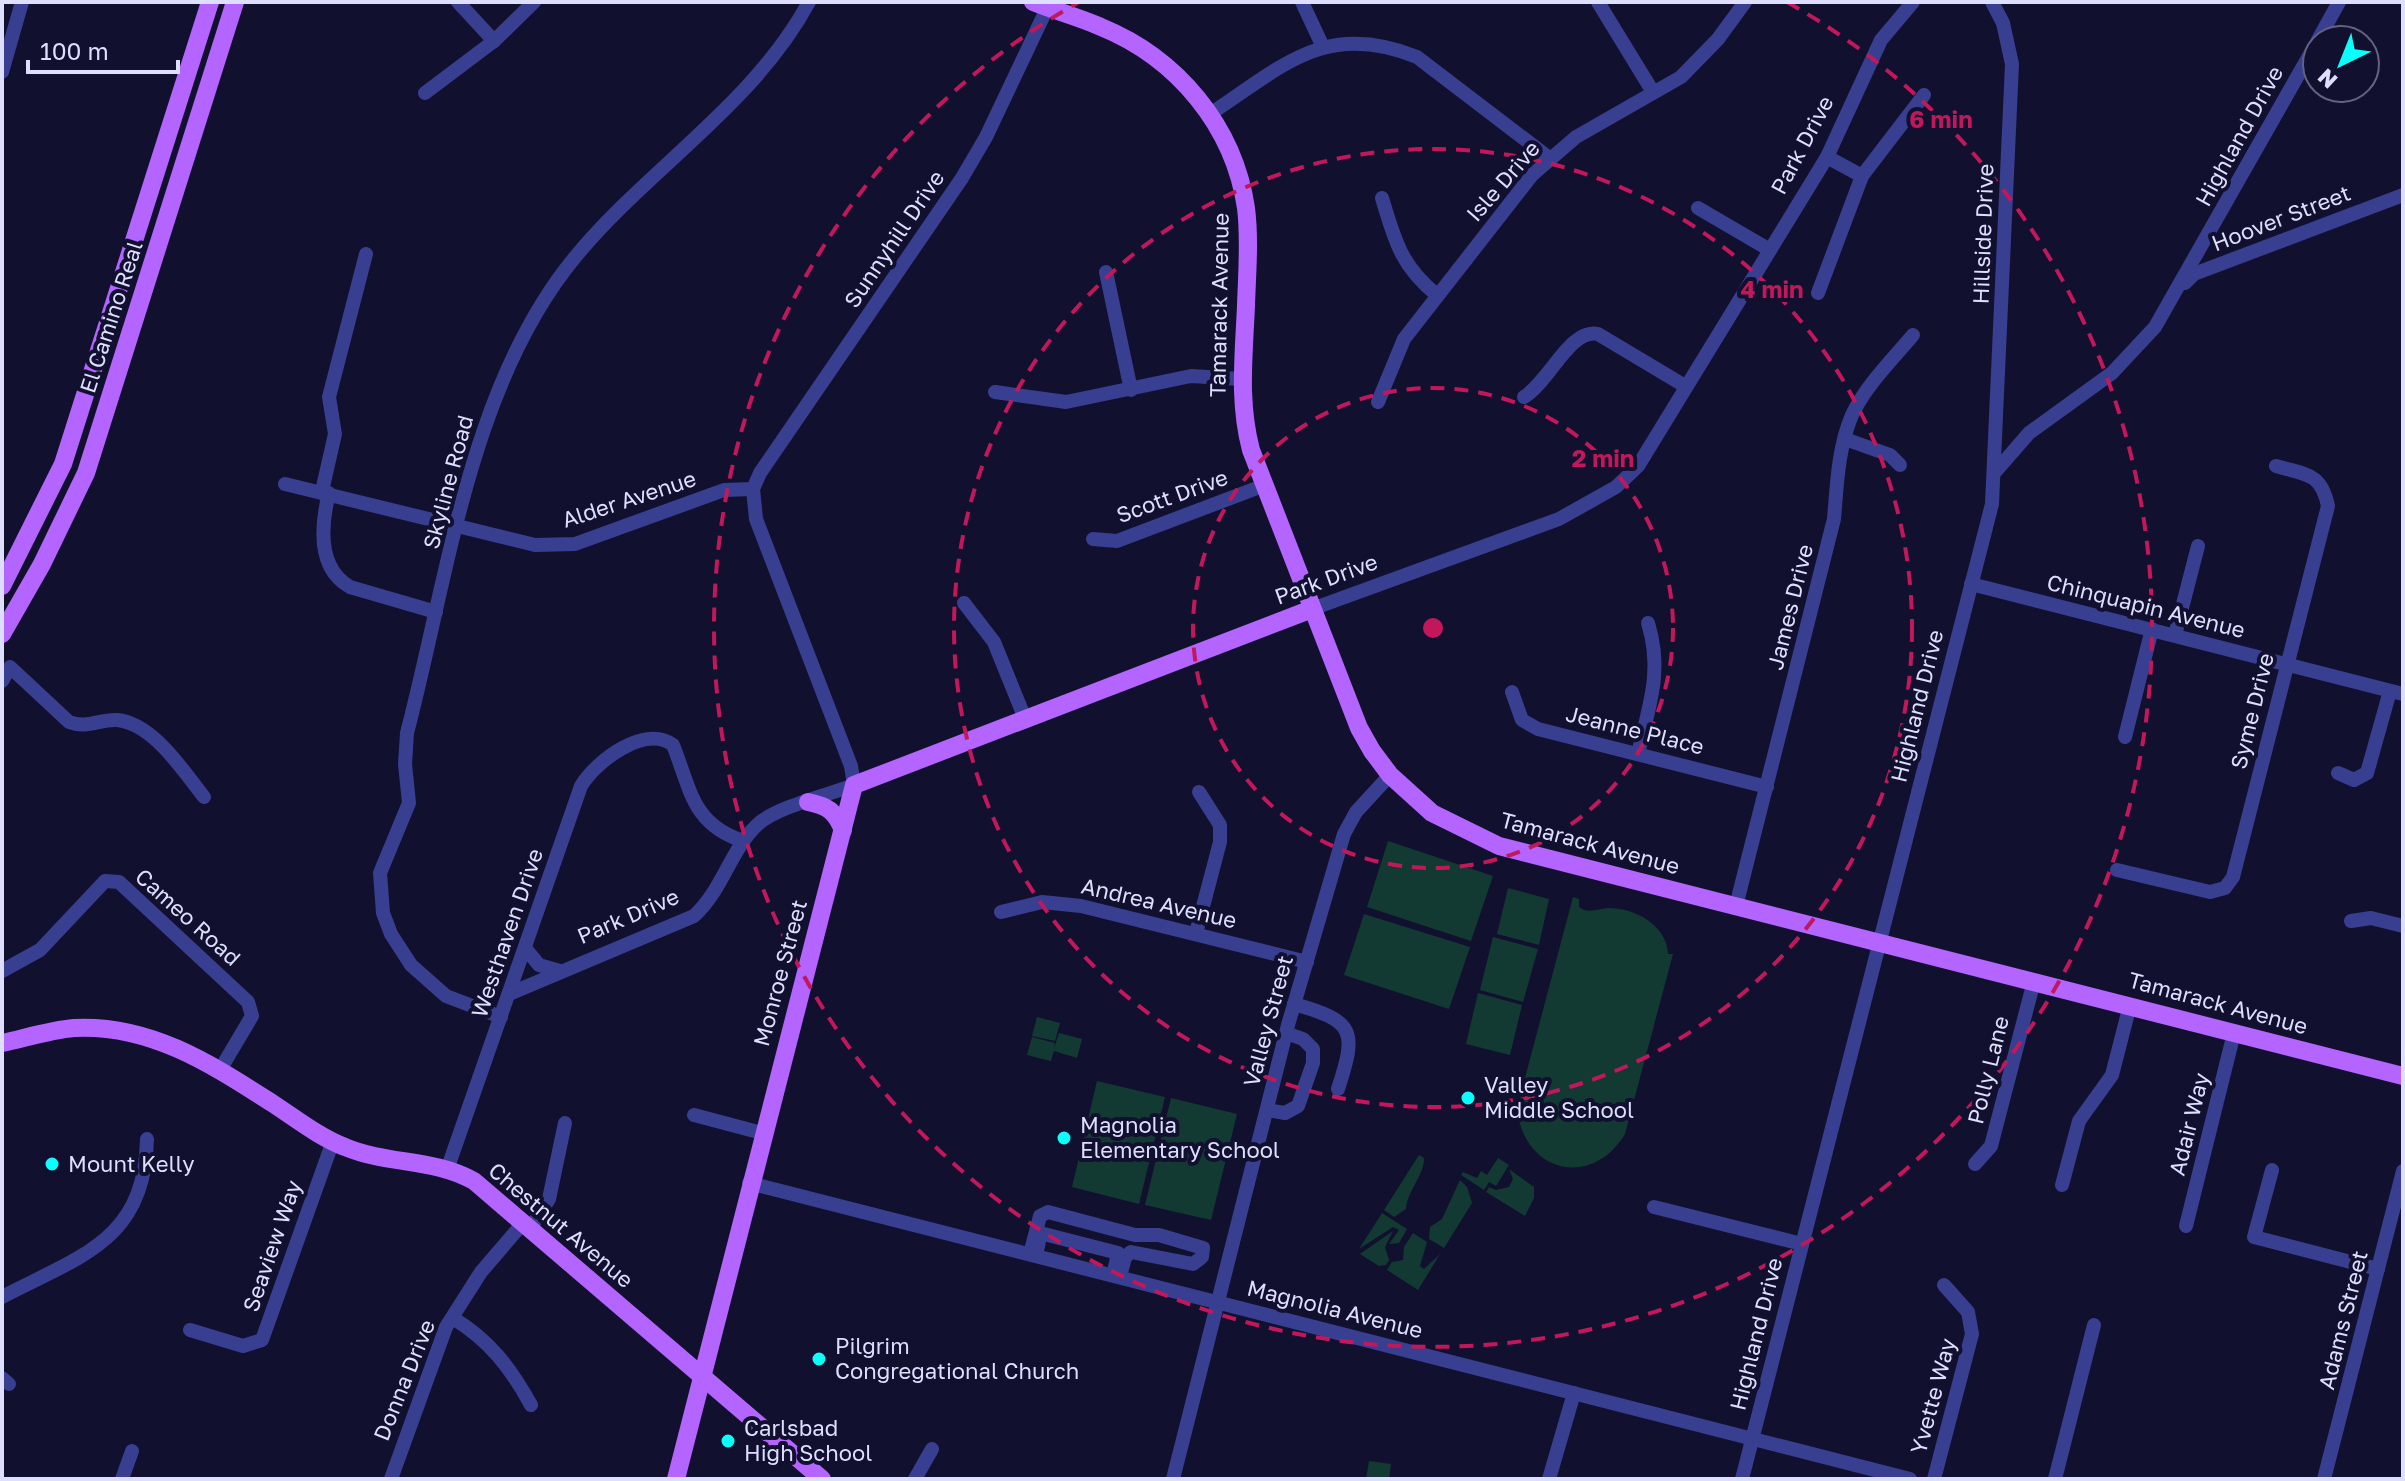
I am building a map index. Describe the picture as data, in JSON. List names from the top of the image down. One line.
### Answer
{"streets":{"main road":["Park Drive","Tamarack Avenue","El Camino Real","Monroe Street","Chestnut Avenue"],"street":["Highland Drive","Isle Drive","Hoover Street","Hillside Drive","Sunnyhill Drive","Skyline Road","Scott Drive","Alder Avenue","Chinquapin Avenue","James Drive","Syme Drive","Jeanne Place","Andrea Avenue","Cameo Road","Westhaven Drive","Valley Street","Polly Lane","Adair Way","Seaview Way","Magnolia Avenue","Adams Street","Donna Drive","Yvette Way"]},"crossings":[["Highland Drive","Hoover Street"],["Highland Drive","Hillside Drive"],["Highland Drive","Tamarack Avenue"],["Highland Drive","Chinquapin Avenue"],["Highland Drive","Magnolia Avenue"],["Park Drive","Tamarack Avenue"],["Park Drive","Westhaven Drive"],["Park Drive","Monroe Street"],["Sunnyhill Drive","Tamarack Avenue"],["Sunnyhill Drive","Alder Avenue"],["Sunnyhill Drive","Monroe Street"],["Tamarack Avenue","Scott Drive"],["Tamarack Avenue","James Drive"],["Tamarack Avenue","Valley Street"],["Tamarack Avenue","Polly Lane"],["Tamarack Avenue","Adair Way"],["Skyline Road","Alder Avenue"],["Skyline Road","Westhaven Drive"],["Alder Avenue","Monroe Street"],["Chinquapin Avenue","Syme Drive"],["James Drive","Jeanne Place"],["Andrea Avenue","Valley Street"],["Cameo Road","Chestnut Avenue"],["Westhaven Drive","Chestnut Avenue"],["Monroe Street","Chestnut Avenue"],["Monroe Street","Magnolia Avenue"],["Valley Street","Magnolia Avenue"],["Chestnut Avenue","Seaview Way"],["Chestnut Avenue","Donna Drive"]],"places":["Valley Middle School","Magnolia Elementary School","Mount Kelly","Pilgrim Congregational Church","Carlsbad High School"],"scale_bar":"100 m","north":"bottom left","rings":["6 min","4 min","2 min"]}
